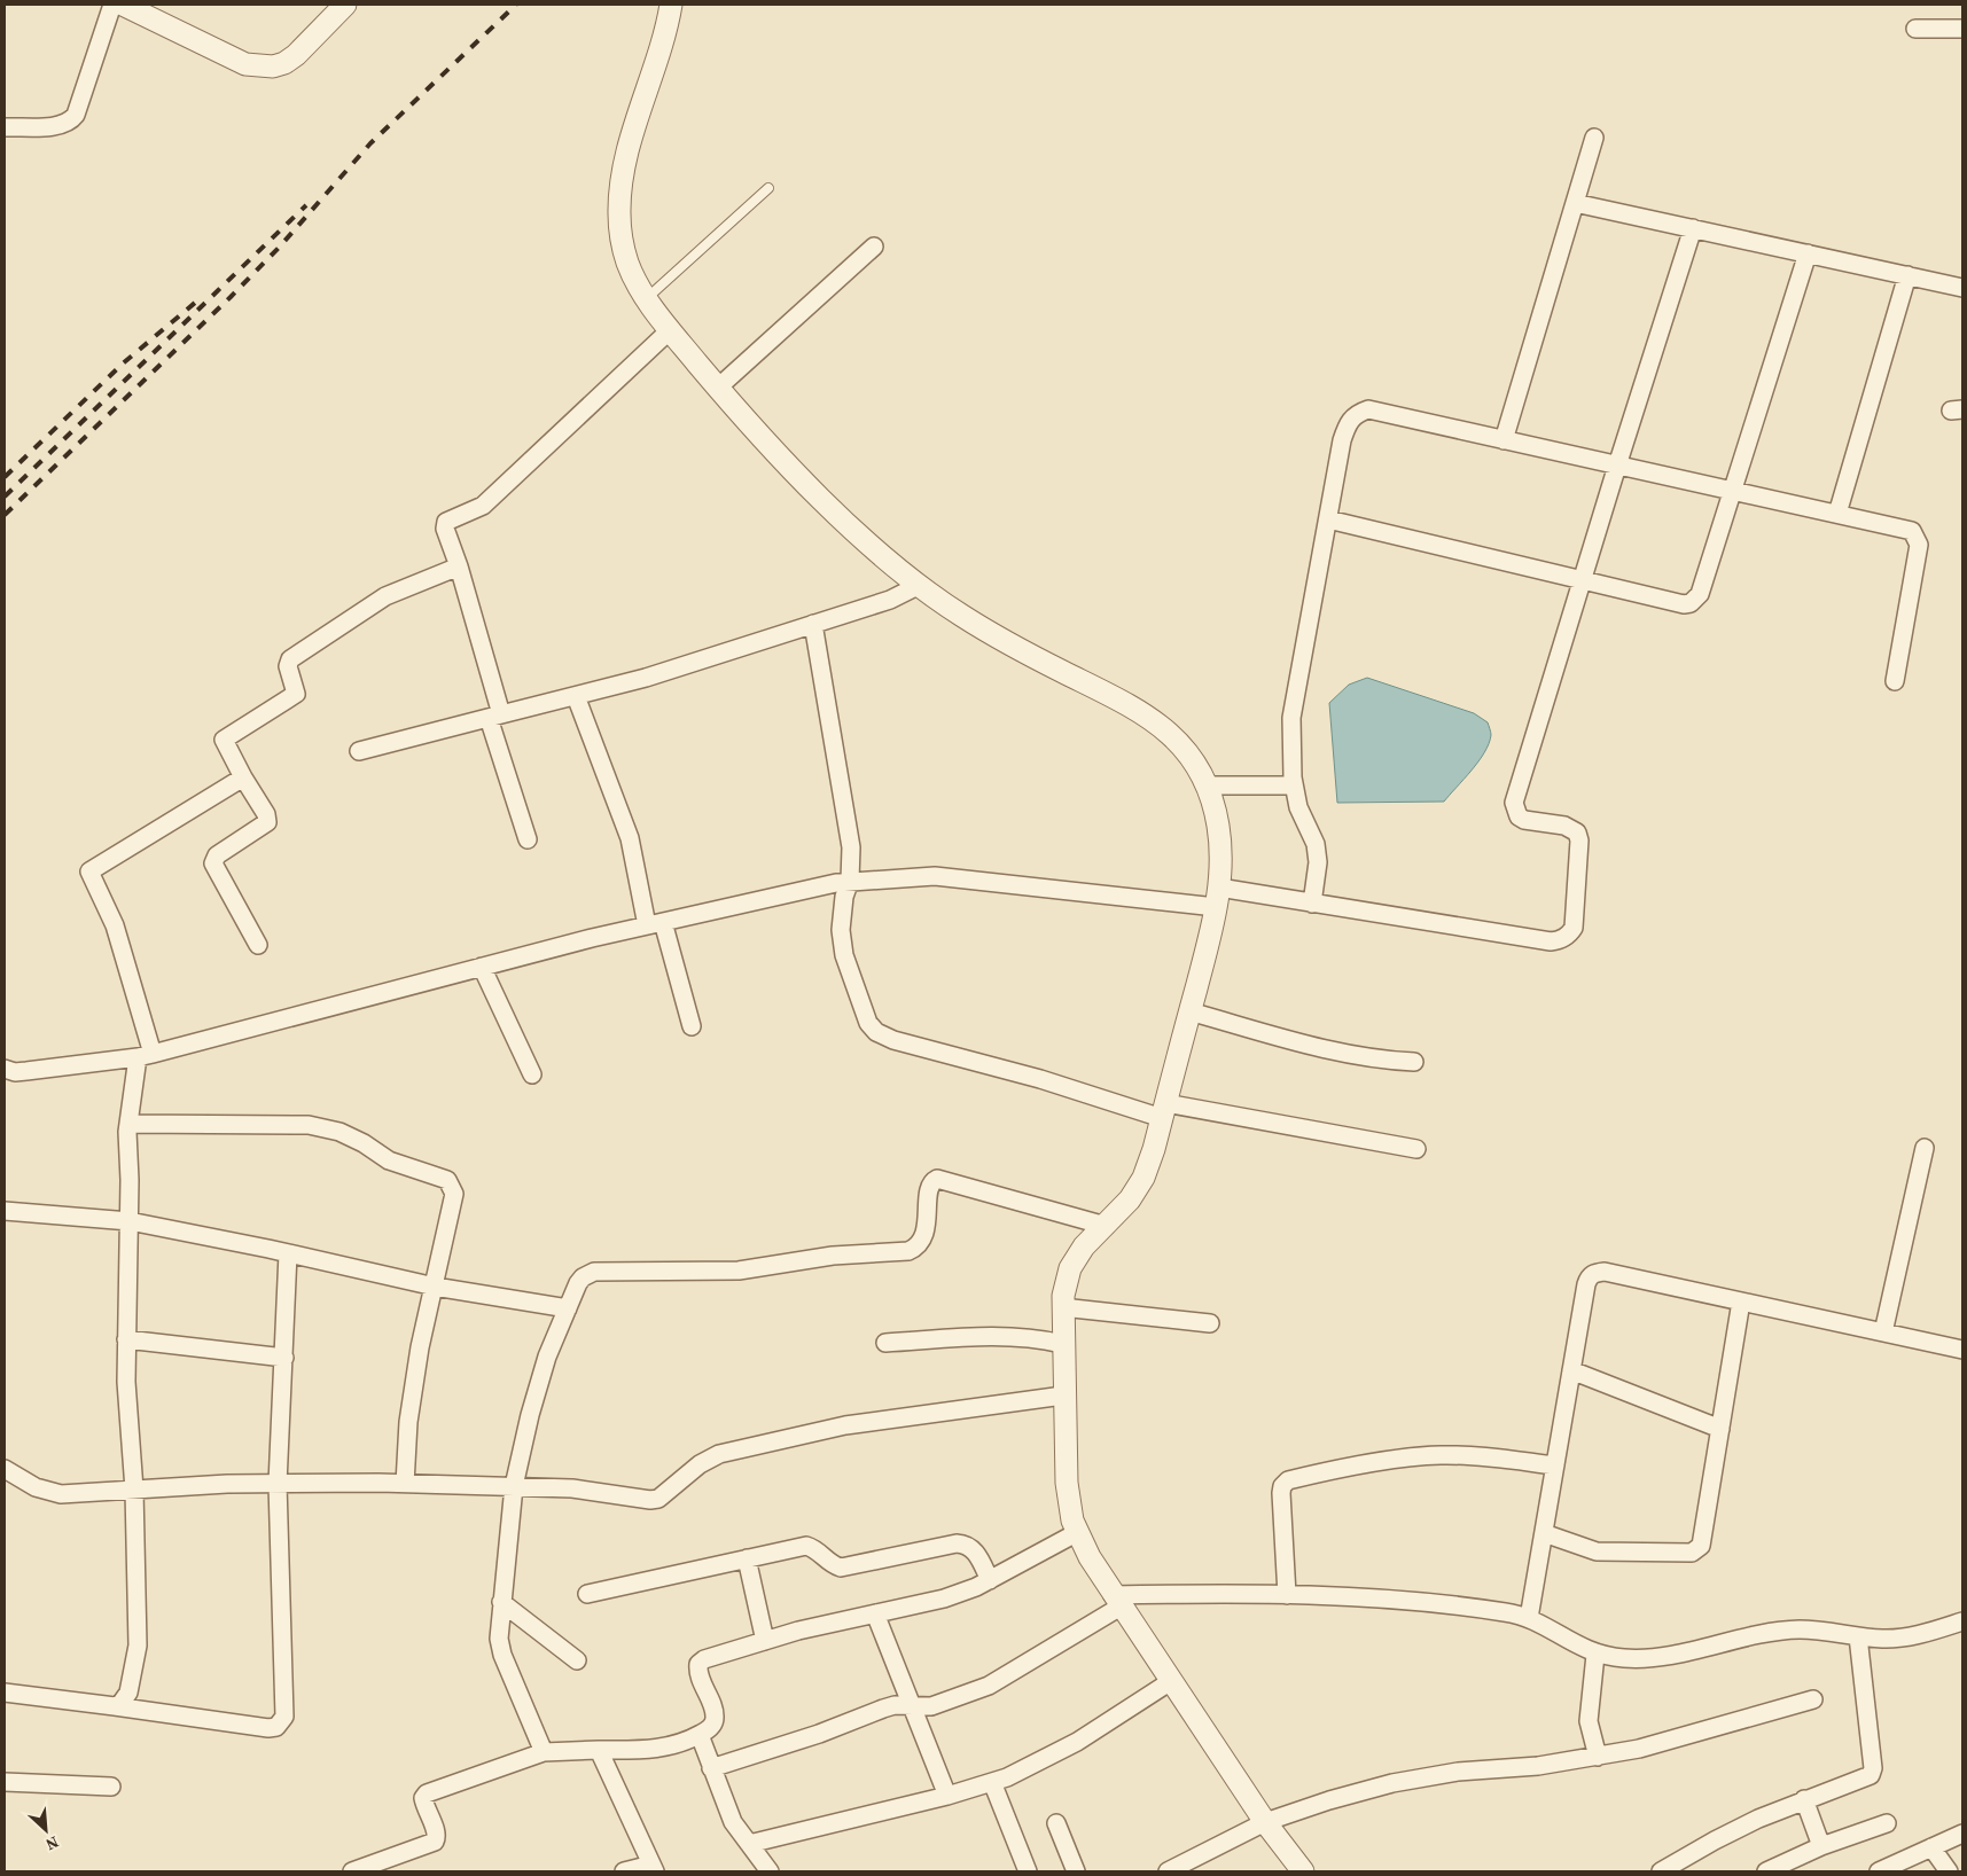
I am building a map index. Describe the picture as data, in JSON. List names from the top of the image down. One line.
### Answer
{"north":"bottom right"}
